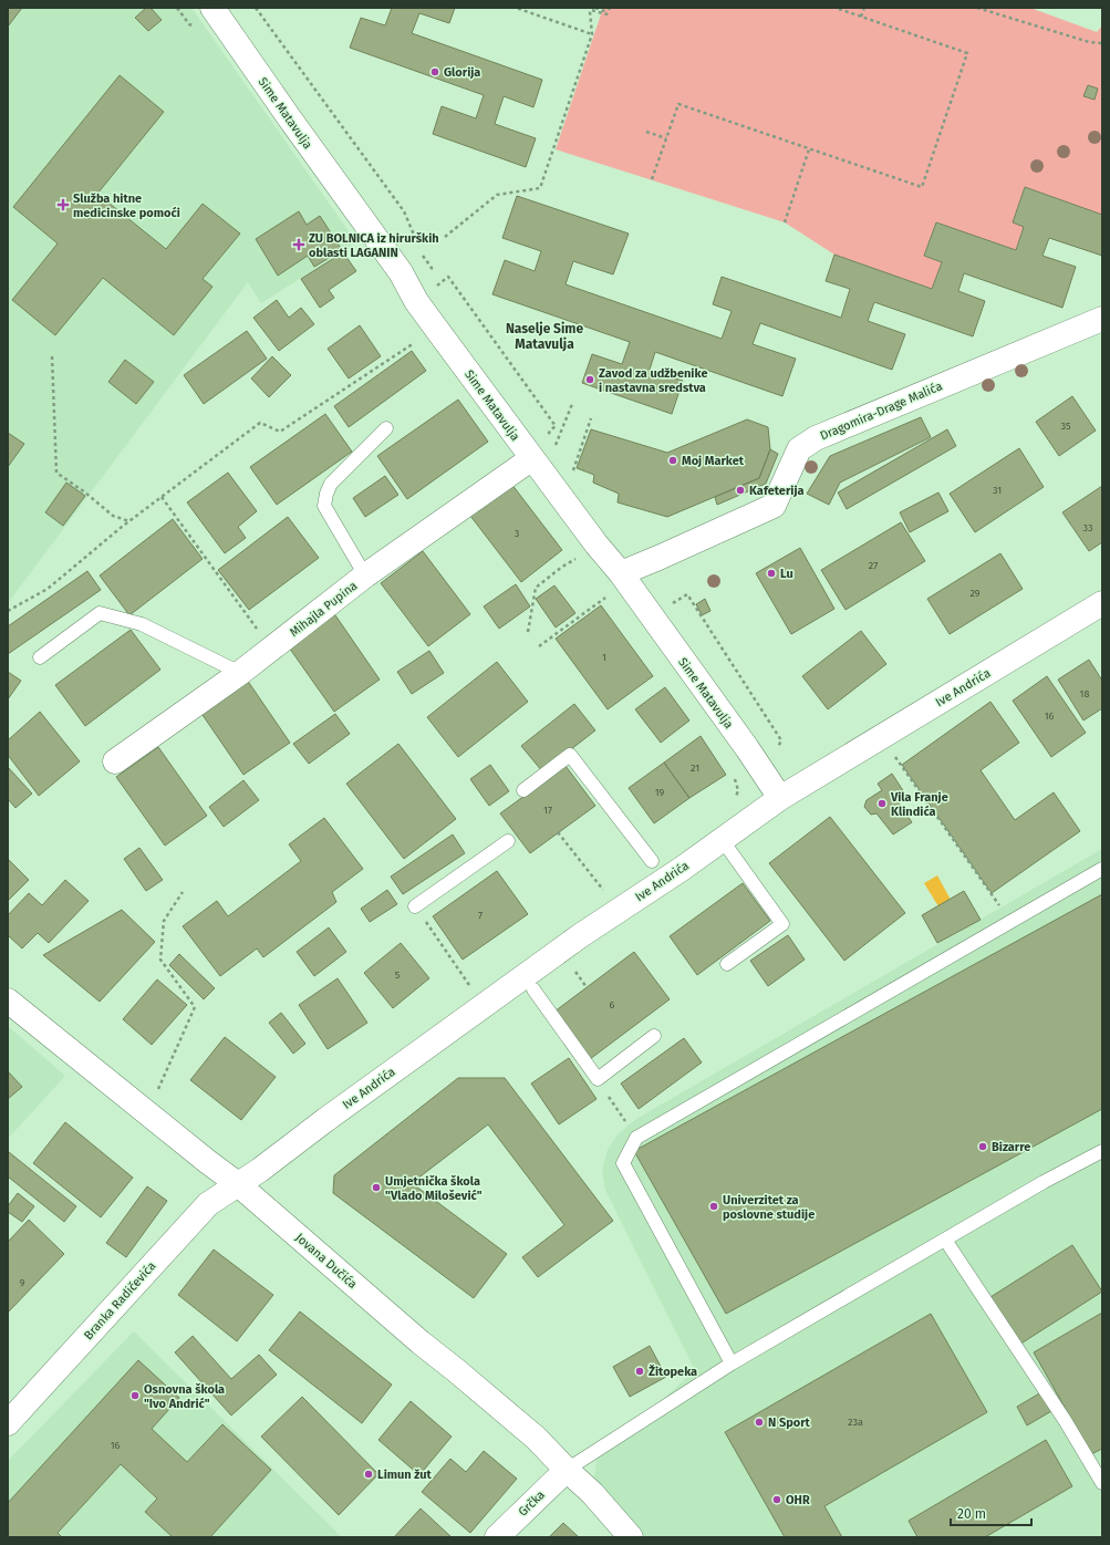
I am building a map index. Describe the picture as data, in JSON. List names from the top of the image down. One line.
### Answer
{"streets":{"street":["Sime Matavulja","Dragomira-Drage Malića","Mihajla Pupina","Ive Andrića","Jovana Dučića","Branka Radičevića","Grčka"]},"crossings":[["Sime Matavulja","Dragomira-Drage Malića"],["Sime Matavulja","Mihajla Pupina"],["Sime Matavulja","Ive Andrića"],["Ive Andrića","Jovana Dučića"],["Ive Andrića","Branka Radičevića"],["Jovana Dučića","Branka Radičevića"],["Jovana Dučića","Grčka"]],"districts":["Naselje Sime Matavulja"],"places":{"other":["Glorija","Zavod za udžbenike i nastavna sredstva","Moj Market","Kafeterija","Lu","Vila Franje Klindića","Bizarre","Umjetnička škola \"Vlado Milošević\"","Univerzitet za poslovne studije","Žitopeka","Osnovna škola \"Ivo Andrić\"","N Sport","Limun žut","OHR"],"health":["Služba hitne medicinske pomoći","ZU BOLNICA iz hirurških oblasti LAGANIN"]},"house_numbers":["35","31","33","3","27","29","1","18","16","21","19","17","7","5","6","9","23a","16"],"scale_bar":"20 m"}
